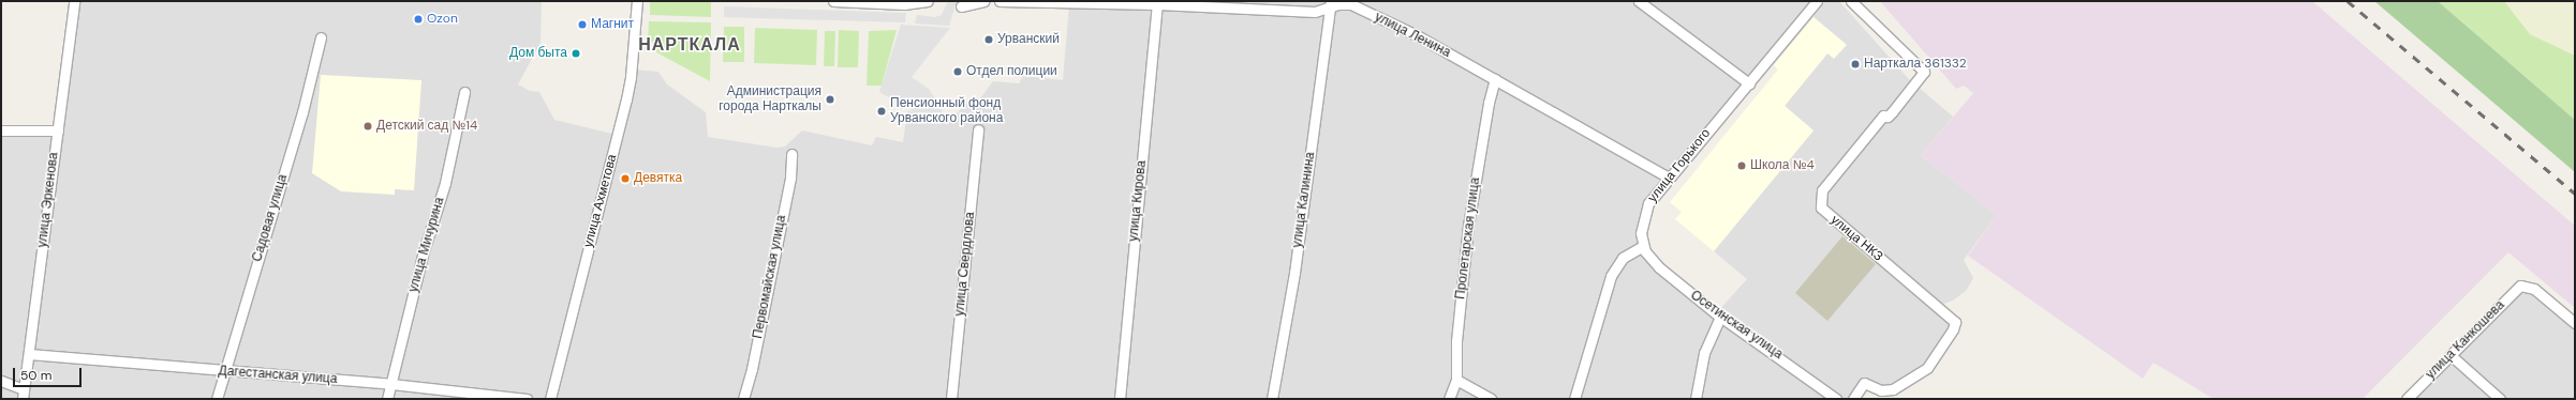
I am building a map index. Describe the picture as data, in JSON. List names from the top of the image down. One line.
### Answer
{"streets":{"street":["улица Ленина","улица Горького","улица Эркенова","улица Калинина","улица Ахметова","улица Кирова","Садовая улица","Пролетарская улица","улица НКЗ","улица Мичурина","улица Свердлова","Первомайская улица","Осетинская улица","улица Канкошева","Дагестанская улица"]},"crossings":[["улица Ленина","улица Горького"],["улица Ленина","улица Калинина"],["улица Ленина","улица Кирова"],["улица Ленина","Пролетарская улица"],["улица Горького","Осетинская улица"],["улица Эркенова","Дагестанская улица"],["Садовая улица","Дагестанская улица"],["улица Мичурина","Дагестанская улица"]],"districts":["НАРТКАЛА"],"places":["Ozon","Магнит","Урванский","Дом быта","Нарткала 361332","Отдел полиции","Администрация города Нарткалы","Пенсионный фонд Урванского района","Детский сад №14","Школа №4","Девятка"],"scale_bar":"50 m"}
